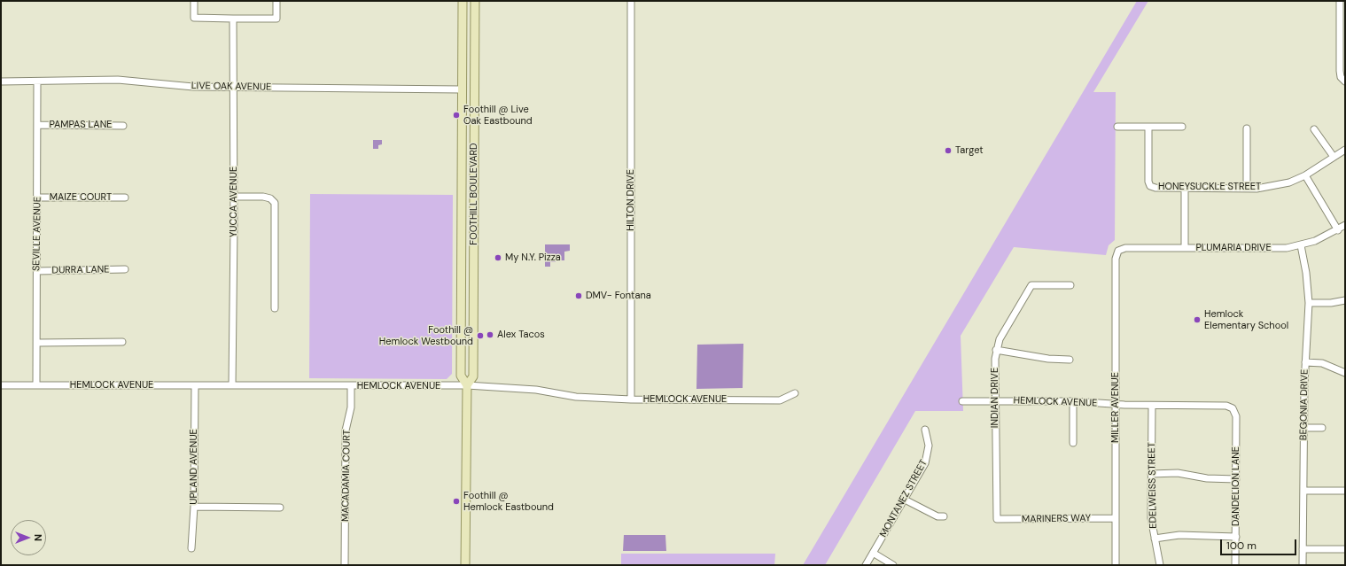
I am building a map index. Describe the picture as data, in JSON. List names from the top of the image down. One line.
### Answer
{"streets":{"main road":["FOOTHILL BOULEVARD"],"street":["LIVE OAK AVENUE","PAMPAS LANE","HONEYSUCKLE STREET","MAIZE COURT","HILTON DRIVE","YUCCA AVENUE","SEVILLE AVENUE","PLUMARIA DRIVE","DURRA LANE","HEMLOCK AVENUE","INDIAN DRIVE","BEGONIA DRIVE","MILLER AVENUE","UPLAND AVENUE","MACADAMIA COURT","EDELWEISS STREET","DANDELION LANE","MONTANEZ STREET","MARINERS WAY"]},"crossings":[["LIVE OAK AVENUE","FOOTHILL BOULEVARD"],["LIVE OAK AVENUE","YUCCA AVENUE"],["LIVE OAK AVENUE","SEVILLE AVENUE"],["PAMPAS LANE","SEVILLE AVENUE"],["FOOTHILL BOULEVARD","HEMLOCK AVENUE"],["MAIZE COURT","SEVILLE AVENUE"],["HILTON DRIVE","HEMLOCK AVENUE"],["YUCCA AVENUE","HEMLOCK AVENUE"],["SEVILLE AVENUE","DURRA LANE"],["SEVILLE AVENUE","HEMLOCK AVENUE"],["PLUMARIA DRIVE","BEGONIA DRIVE"],["PLUMARIA DRIVE","MILLER AVENUE"],["HEMLOCK AVENUE","INDIAN DRIVE"],["HEMLOCK AVENUE","MILLER AVENUE"],["HEMLOCK AVENUE","UPLAND AVENUE"],["HEMLOCK AVENUE","MACADAMIA COURT"],["HEMLOCK AVENUE","EDELWEISS STREET"],["HEMLOCK AVENUE","DANDELION LANE"],["INDIAN DRIVE","MARINERS WAY"],["MILLER AVENUE","MARINERS WAY"]],"places":["Foothill @ Live Oak Eastbound","Target","My N.Y. Pizza","DMV- Fontana","Hemlock Elementary School","Alex Tacos","Foothill @ Hemlock Westbound","Foothill @ Hemlock Eastbound"],"scale_bar":"100 m","north":"right"}
